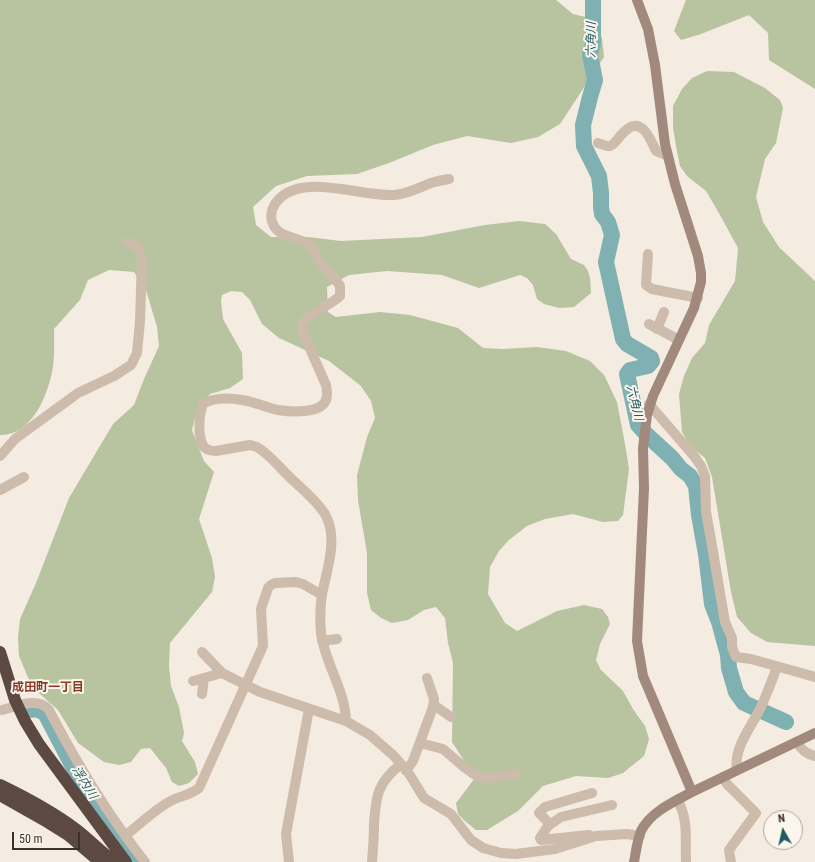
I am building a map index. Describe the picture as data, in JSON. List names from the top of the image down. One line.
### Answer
{"districts":["成田町一丁目"],"water":["六角川","浮内川"],"scale_bar":"50 m","north":"top"}
